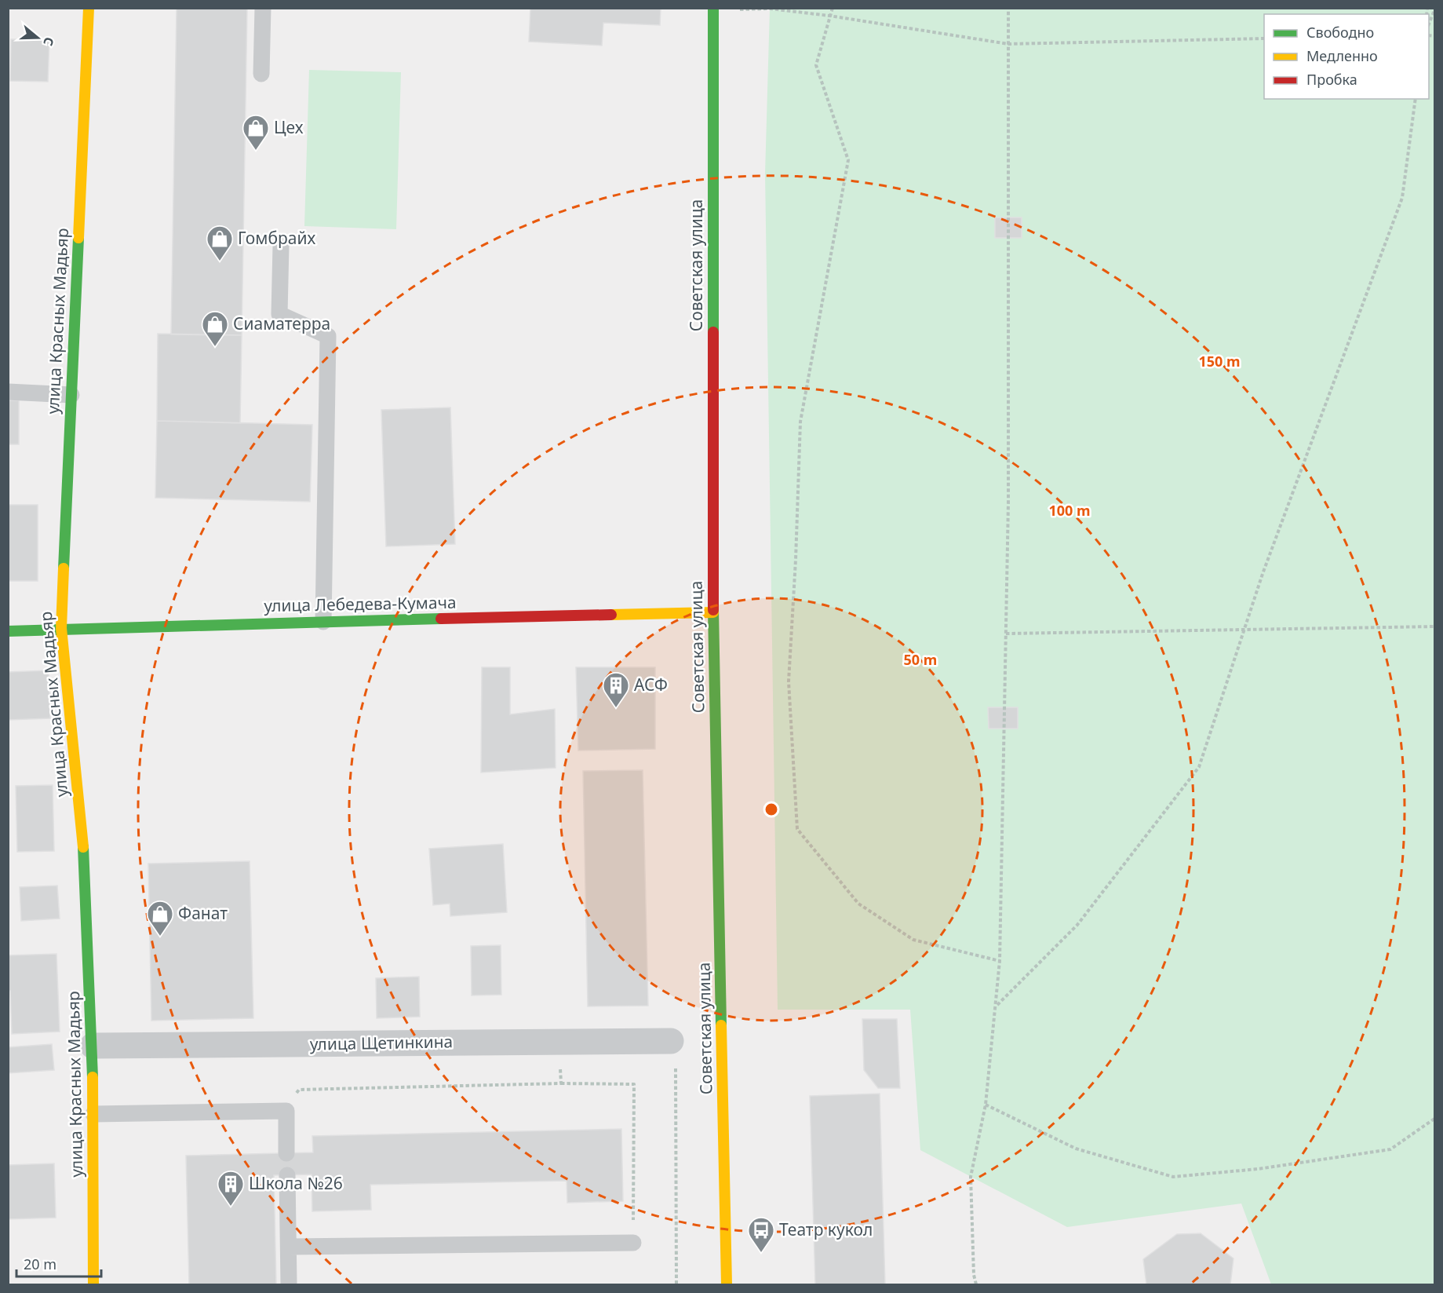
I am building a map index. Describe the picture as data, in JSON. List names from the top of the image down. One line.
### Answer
{"streets":{"street":["Советская улица","улица Красных Мадьяр","улица Лебедева-Кумача","улица Щетинкина"]},"crossings":[["Советская улица","улица Лебедева-Кумача"],["улица Красных Мадьяр","улица Лебедева-Кумача"],["улица Красных Мадьяр","улица Щетинкина"]],"places":{"shop":["Цех","Гомбрайх","Сиаматерра","Фанат"],"building":["АСФ","Школа №26"],"bus stop":["Театр кукол"]},"legend":["Свободно","Медленно","Пробка"],"scale_bar":"20 m","north":"right","rings":["150 m","100 m","50 m"]}
